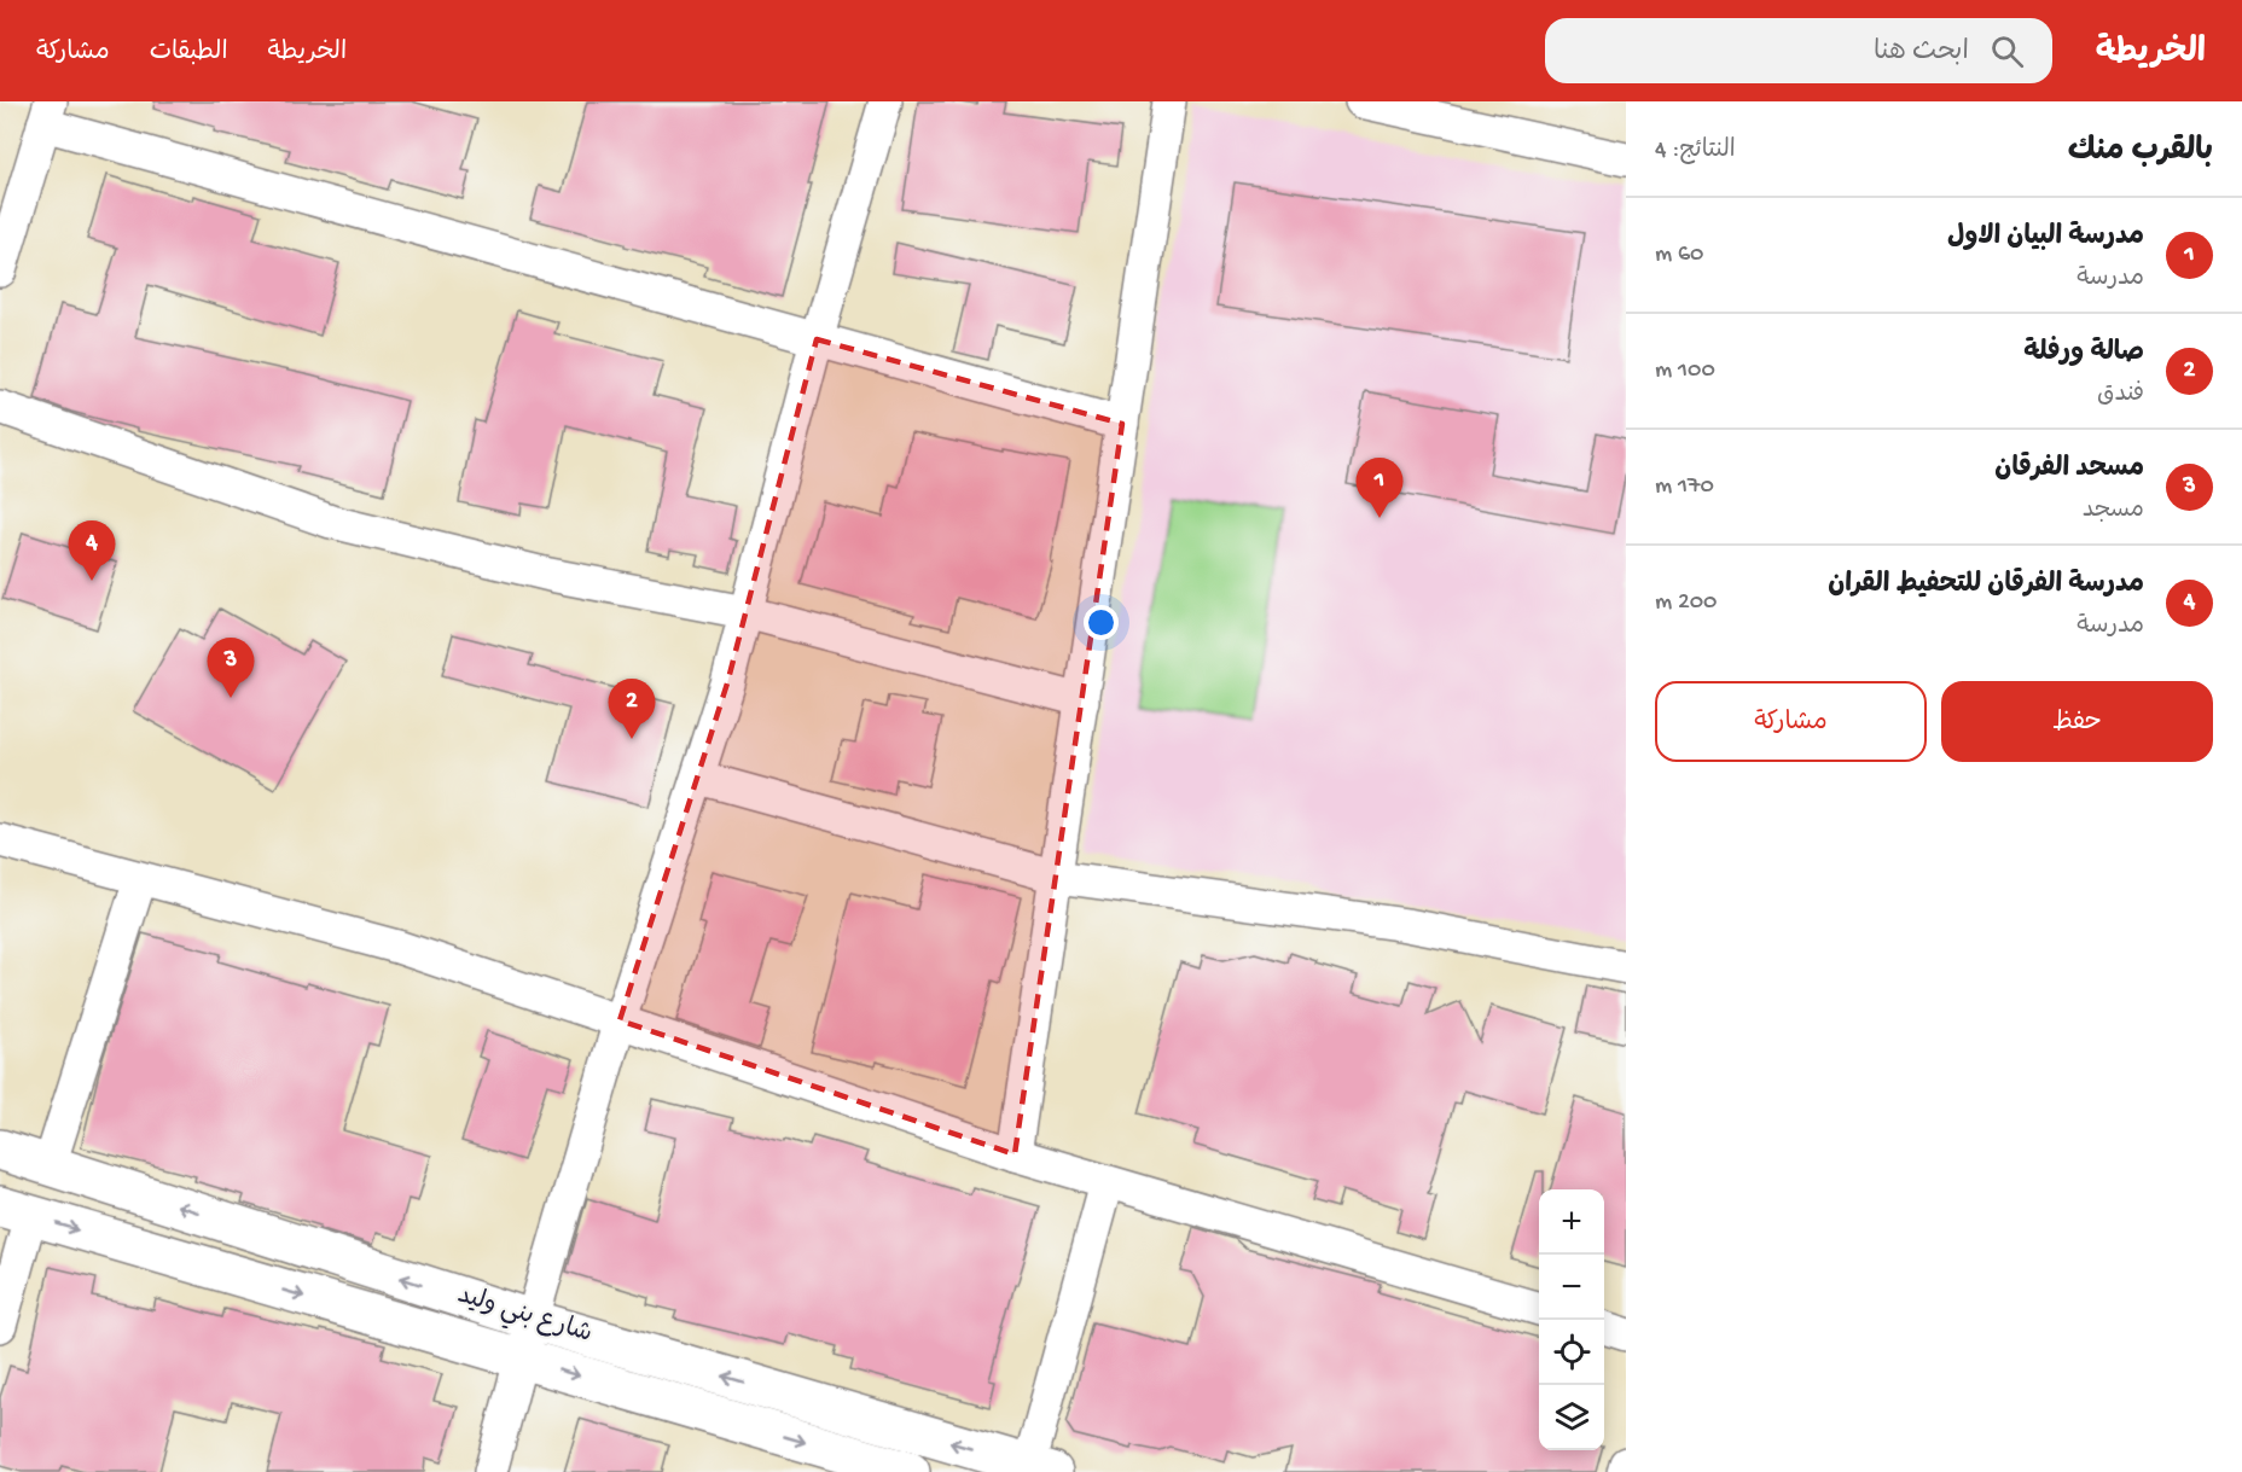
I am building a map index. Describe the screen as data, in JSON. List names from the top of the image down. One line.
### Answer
{"streets":{"street":["شارع بني وليد"]},"page":{"header":"الخريطة","search":"ابحث هنا","nav":["الخريطة","الطبقات","مشاركة"],"heading":["بالقرب منك","النتائج: 4"],"list":[{"mark":"1","name":"مدرسة البيان الاول","note":"مدرسة","value":"60 m"},{"mark":"2","name":"صالة ورفلة","note":"فندق","value":"100 m"},{"mark":"3","name":"مسحد الفرقان","note":"مسجد","value":"170 m"},{"mark":"4","name":"مدرسة الفرقان للتحفيط القران","note":"مدرسة","value":"200 m"}],"pins":["1","4","3","2"],"buttons":["حفظ","مشاركة"],"map_buttons":["+","−"]}}
